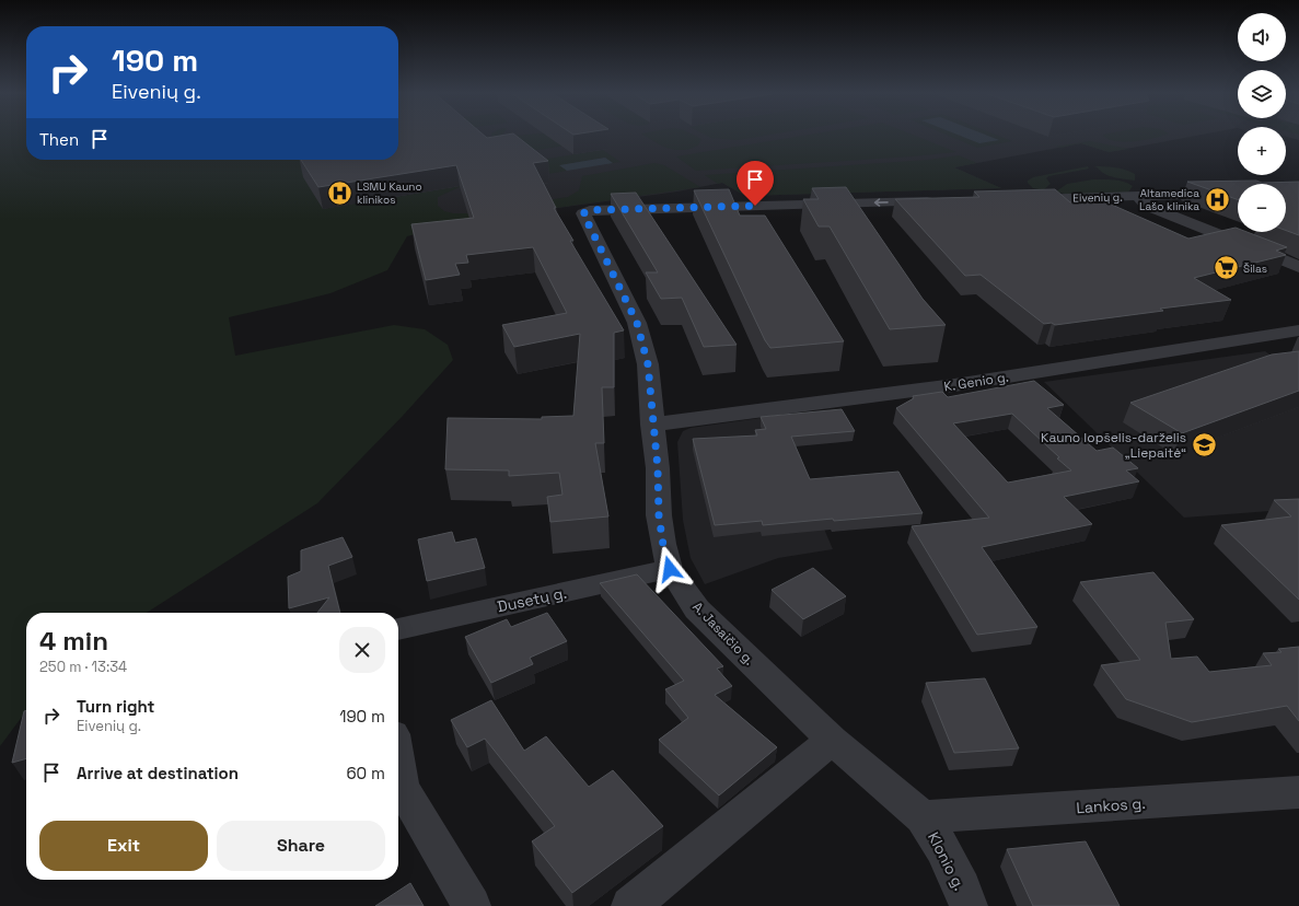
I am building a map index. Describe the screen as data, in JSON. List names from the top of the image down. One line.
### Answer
{"streets":{"street":["Eivenių g.","K. Genio g.","Dusetų g.","A. Jasaičio g.","Lankos g.","Klonio g."]},"crossings":[["K. Genio g.","A. Jasaičio g."],["Dusetų g.","A. Jasaičio g."],["A. Jasaičio g.","Lankos g."],["A. Jasaičio g.","Klonio g."],["Lankos g.","Klonio g."]],"places":{"hospital":["LSMU Kauno klinikos","Altamedica Lašo klinika"],"supermarket":["Šilas"],"school or university":["Kauno lopšelis-darželis „Liepaitė“"]},"page":{"map_buttons":["+","−"],"turn":["190 m","Eivenių g."],"then":"Then","heading":["4 min","250 m · 13:34"],"list":[{"name":"Turn right","note":"Eivenių g.","value":"190 m"},{"name":"Arrive at destination","value":"60 m"}],"buttons":["Exit","Share"]}}
